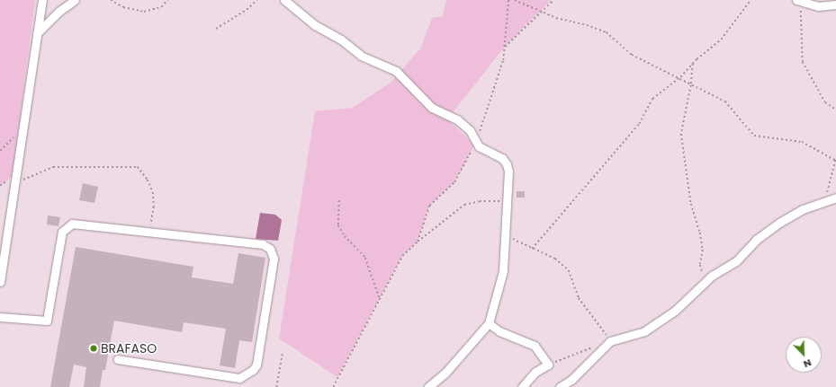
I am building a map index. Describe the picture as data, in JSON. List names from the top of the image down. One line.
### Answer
{"places":["BRAFASO"],"north":"bottom right"}
